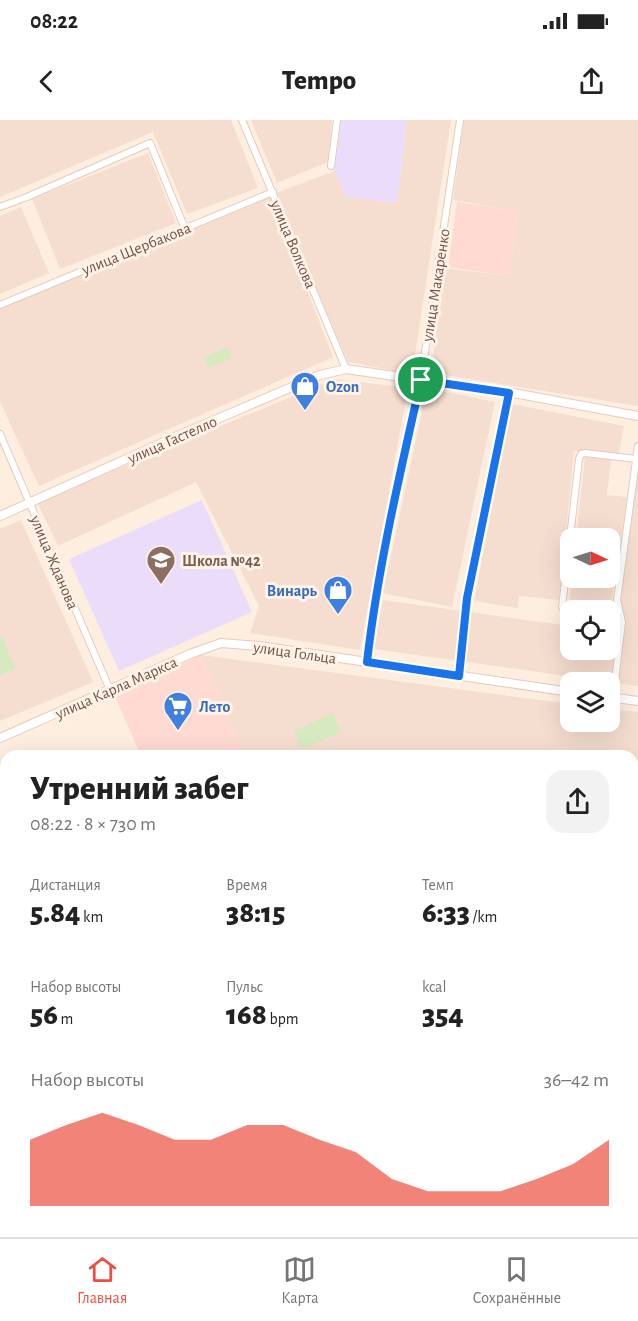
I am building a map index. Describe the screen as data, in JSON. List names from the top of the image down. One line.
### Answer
{"streets":{"street":["улица Волкова","улица Щербакова","улица Макаренко","улица Гастелло","улица Жданова","улица Гольца","улица Карла Маркса"]},"crossings":[["улица Волкова","улица Щербакова"],["улица Волкова","улица Гастелло"],["улица Макаренко","улица Гольца"],["улица Гастелло","улица Жданова"],["улица Жданова","улица Карла Маркса"],["улица Гольца","улица Карла Маркса"]],"places":{"shop":["Ozon","Винарь"],"school or university":["Школа №42"],"supermarket":["Лето"]},"north":"right","page":{"status":"08:22","header":"Tempo","heading":["Утренний забег","08:22 · 8 × 730 m"],"stats":[["Дистанция","5.84 km"],["Время","38:15"],["Темп","6:33 /km"],["Набор высоты","56 m"],["Пульс","168 bpm"],["kcal","354"]],"chart":["Набор высоты","36–42 m"],"tabs":["Главная","Карта","Сохранённые"]}}
